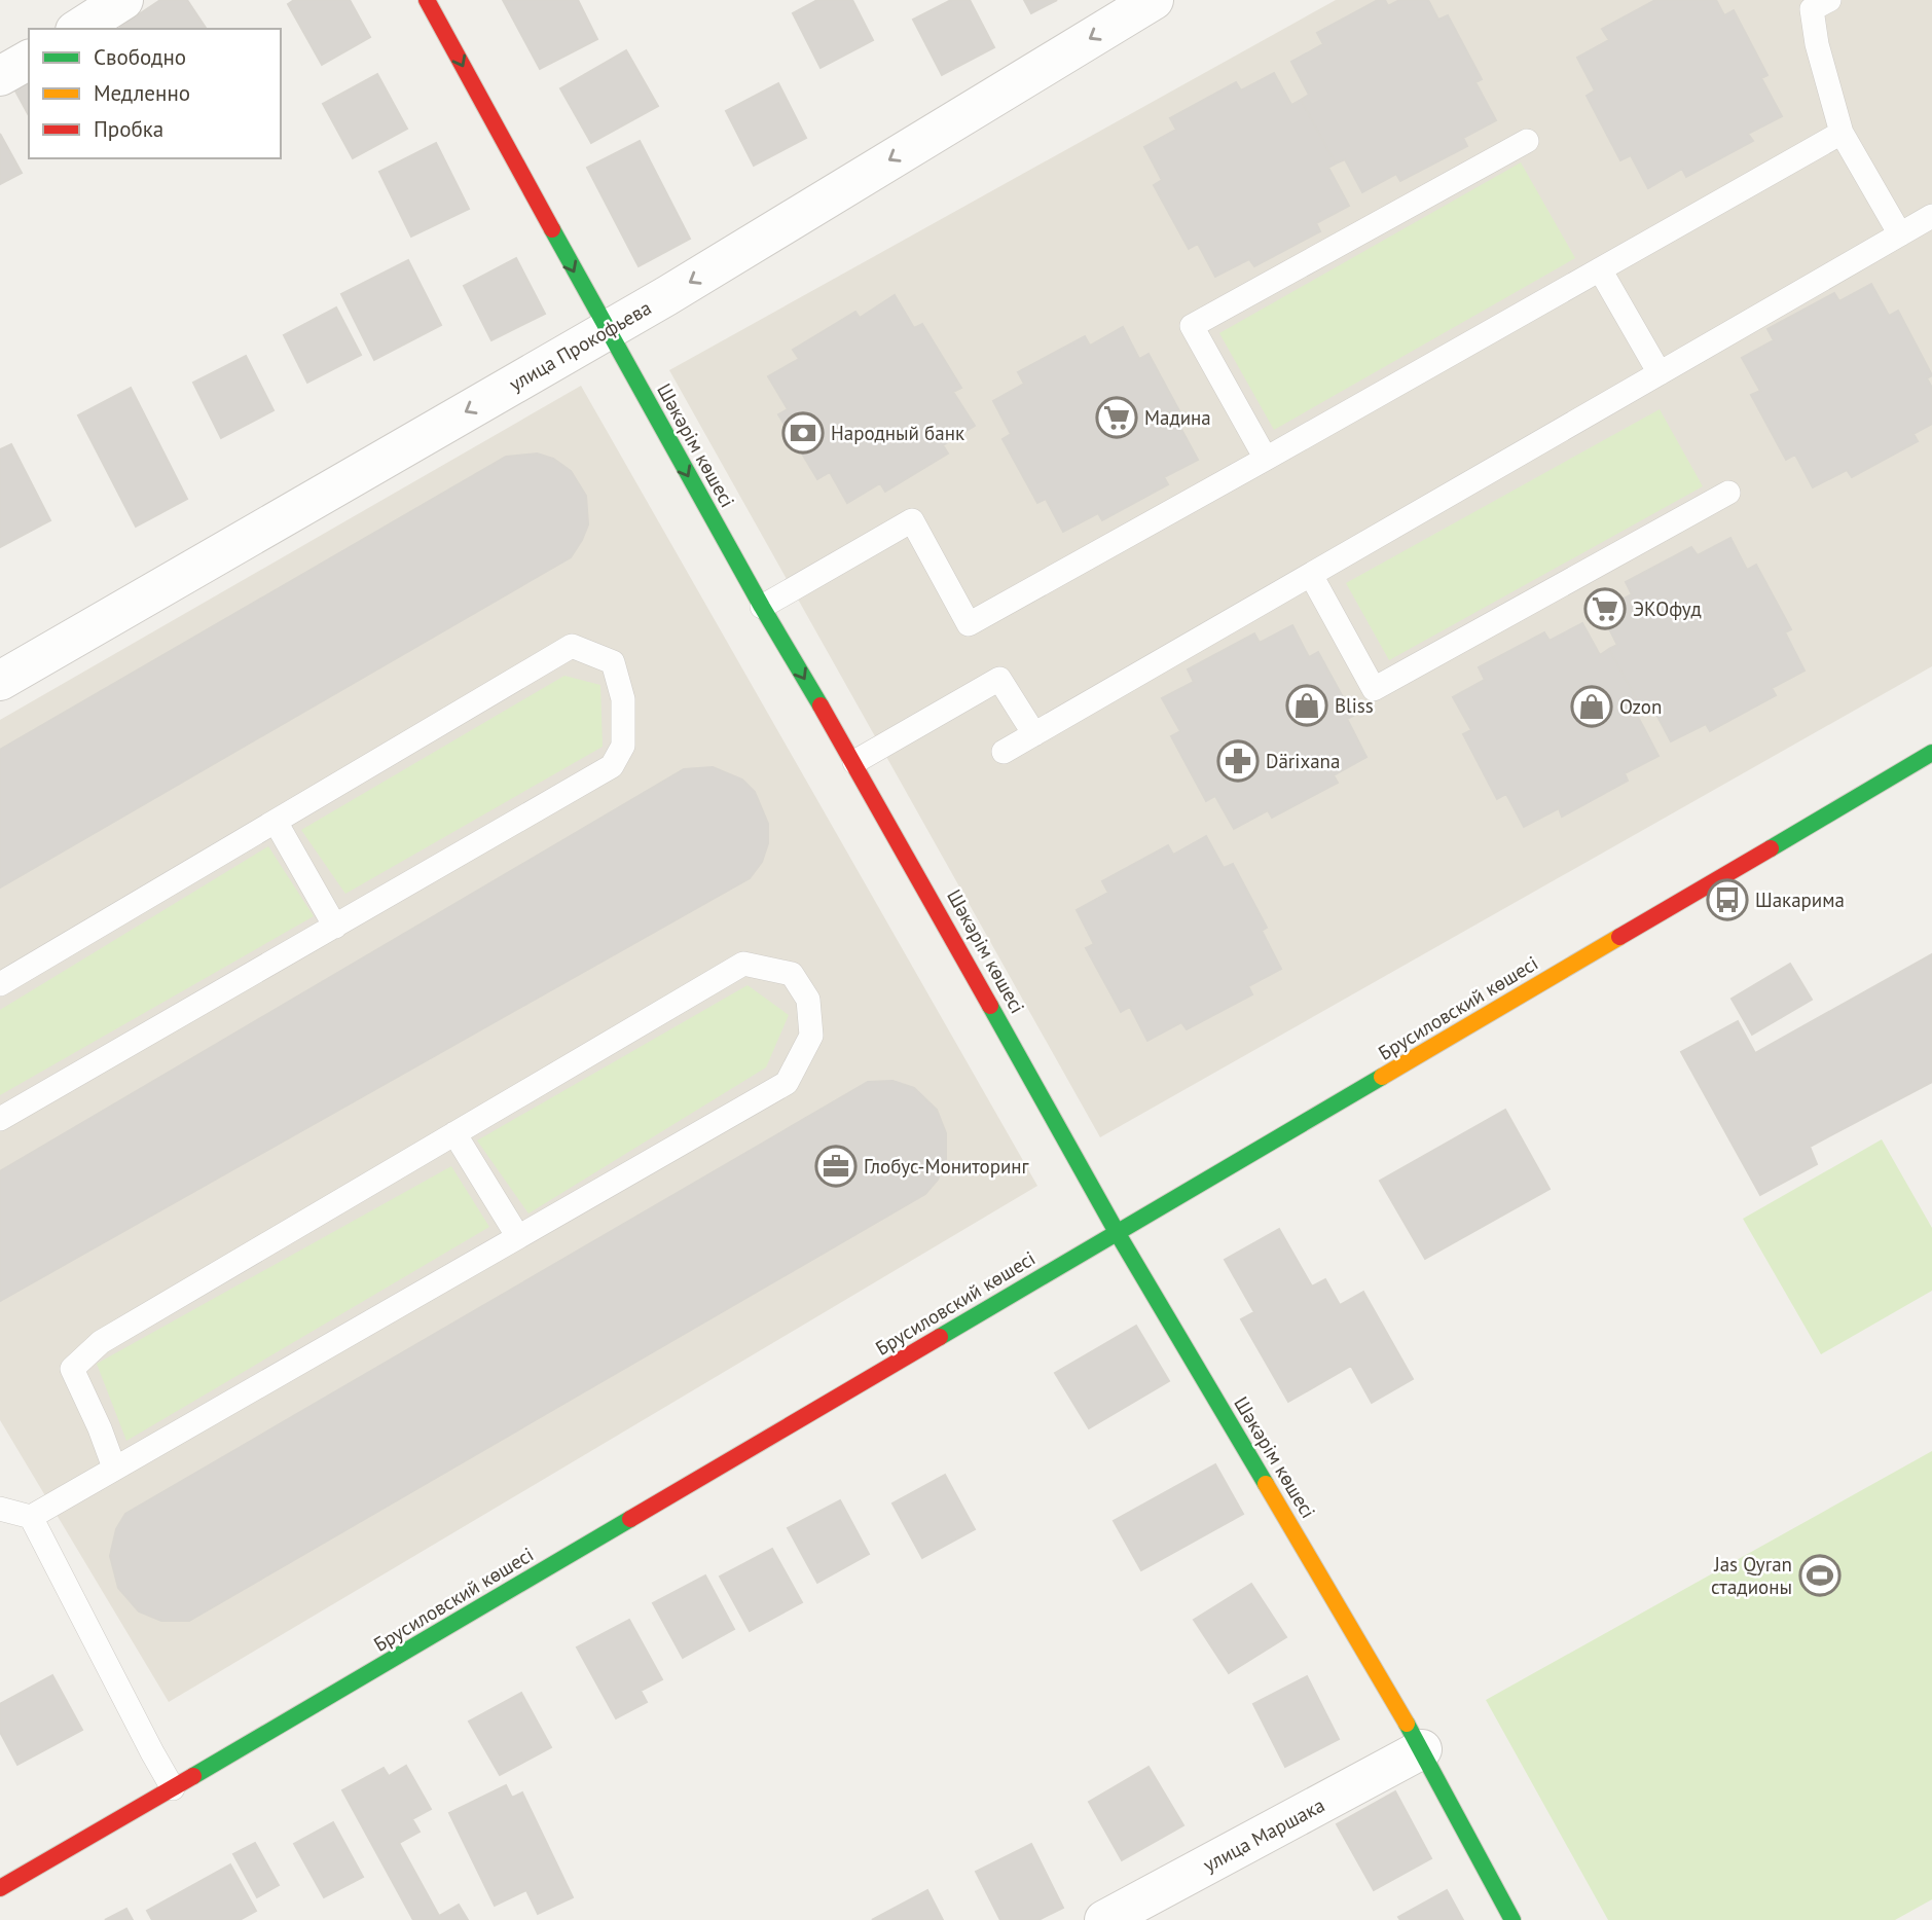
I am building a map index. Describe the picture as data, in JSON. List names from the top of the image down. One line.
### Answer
{"streets":{"street":["улица Прокофьева","Шәкәрім көшесі","Брусиловский көшесі","улица Маршака"]},"crossings":[["улица Прокофьева","Шәкәрім көшесі"],["Шәкәрім көшесі","Брусиловский көшесі"],["Шәкәрім көшесі","улица Маршака"]],"one_way":["улица Прокофьева","Шәкәрім көшесі"],"places":{"supermarket":["Мадина","ЭКОфуд"],"bank":["Народный банк"],"shop":["Bliss","Ozon"],"pharmacy":["Därixana"],"bus stop":["Шакарима"],"office":["Глобус-Мониторинг"],"sports":["Jas Qyran стадионы"]},"legend":["Свободно","Медленно","Пробка"]}
